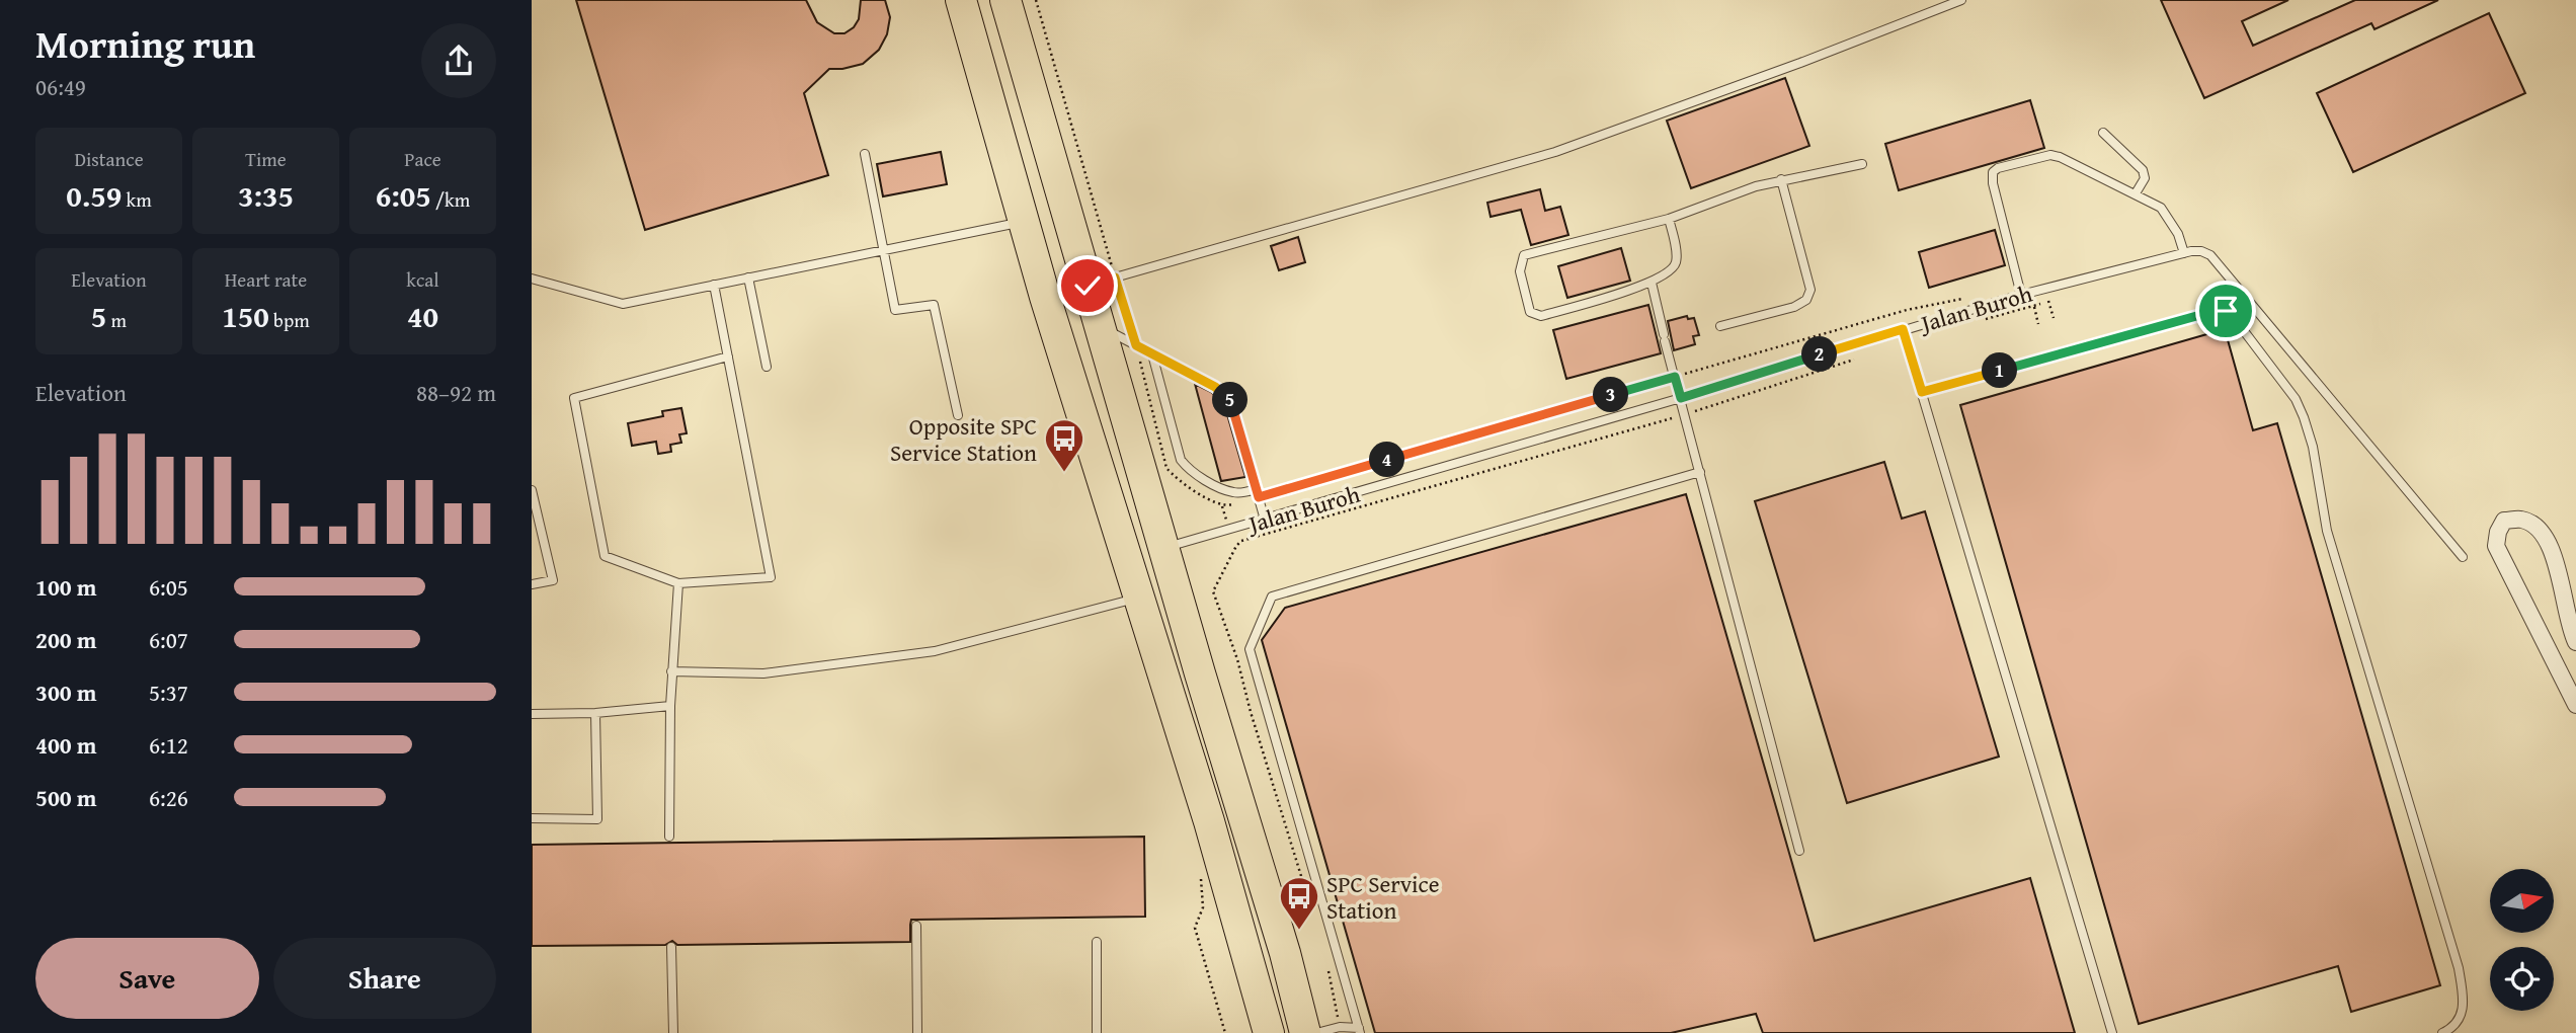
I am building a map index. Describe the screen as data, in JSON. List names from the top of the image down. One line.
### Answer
{"streets":{"lane":["Jalan Buroh"]},"places":{"bus stop":["Opposite SPC Service Station","SPC Service Station"]},"north":"right","page":{"heading":["Morning run","06:49"],"stats":[["Distance","0.59 km"],["Time","3:35"],["Pace","6:05 /km"],["Elevation","5 m"],["Heart rate","150 bpm"],["kcal","40"]],"pins":["2","1","3","5","4"],"chart":["Elevation","88–92 m"],"list":[{"name":"100 m","note":"6:05"},{"name":"200 m","note":"6:07"},{"name":"300 m","note":"5:37"},{"name":"400 m","note":"6:12"},{"name":"500 m","note":"6:26"}],"buttons":["Save","Share"]}}
